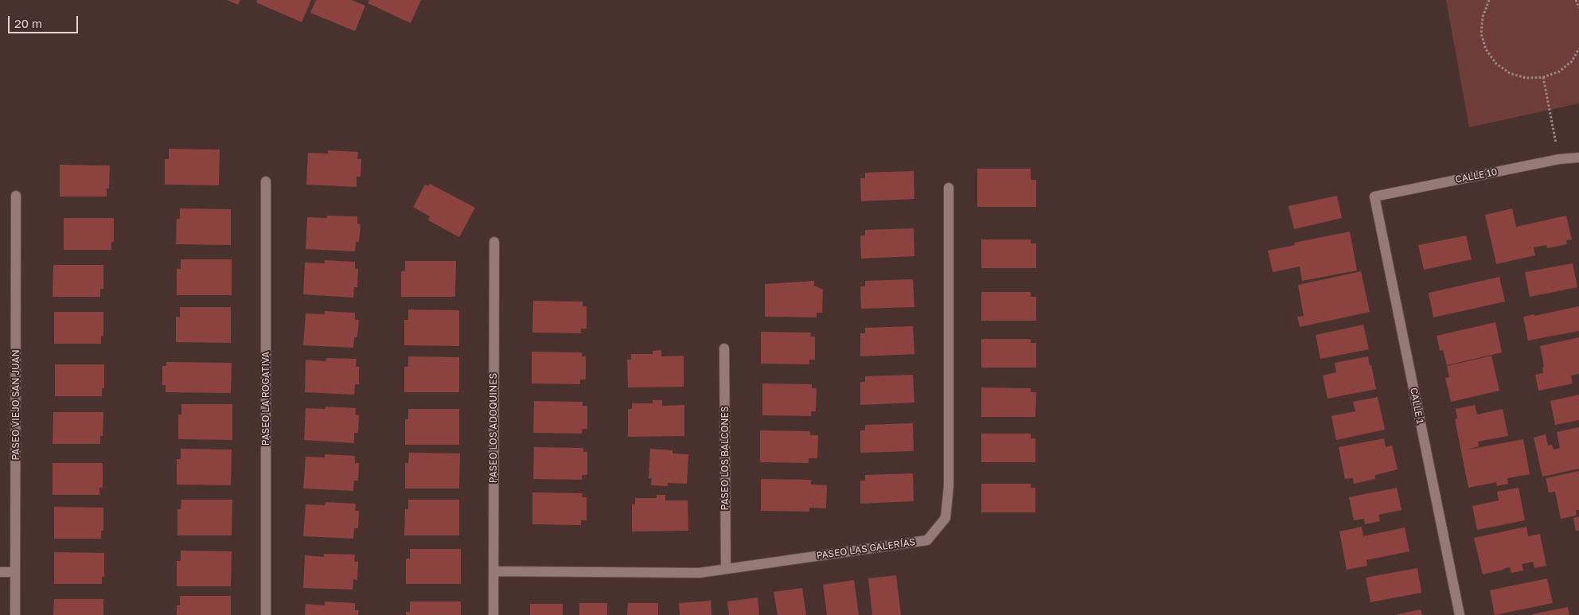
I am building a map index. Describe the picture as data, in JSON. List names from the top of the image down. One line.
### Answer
{"streets":{"street":["CALLE 10","PASEO LA ROGATIVA","PASEO VIEJO SAN JUAN","CALLE 1","PASEO LOS ADOQUINES","PASEO LOS BALCONES","PASEO LAS GALERÍAS"]},"crossings":[["CALLE 10","CALLE 1"],["PASEO LOS ADOQUINES","PASEO LAS GALERÍAS"],["PASEO LOS BALCONES","PASEO LAS GALERÍAS"]],"scale_bar":"20 m"}
